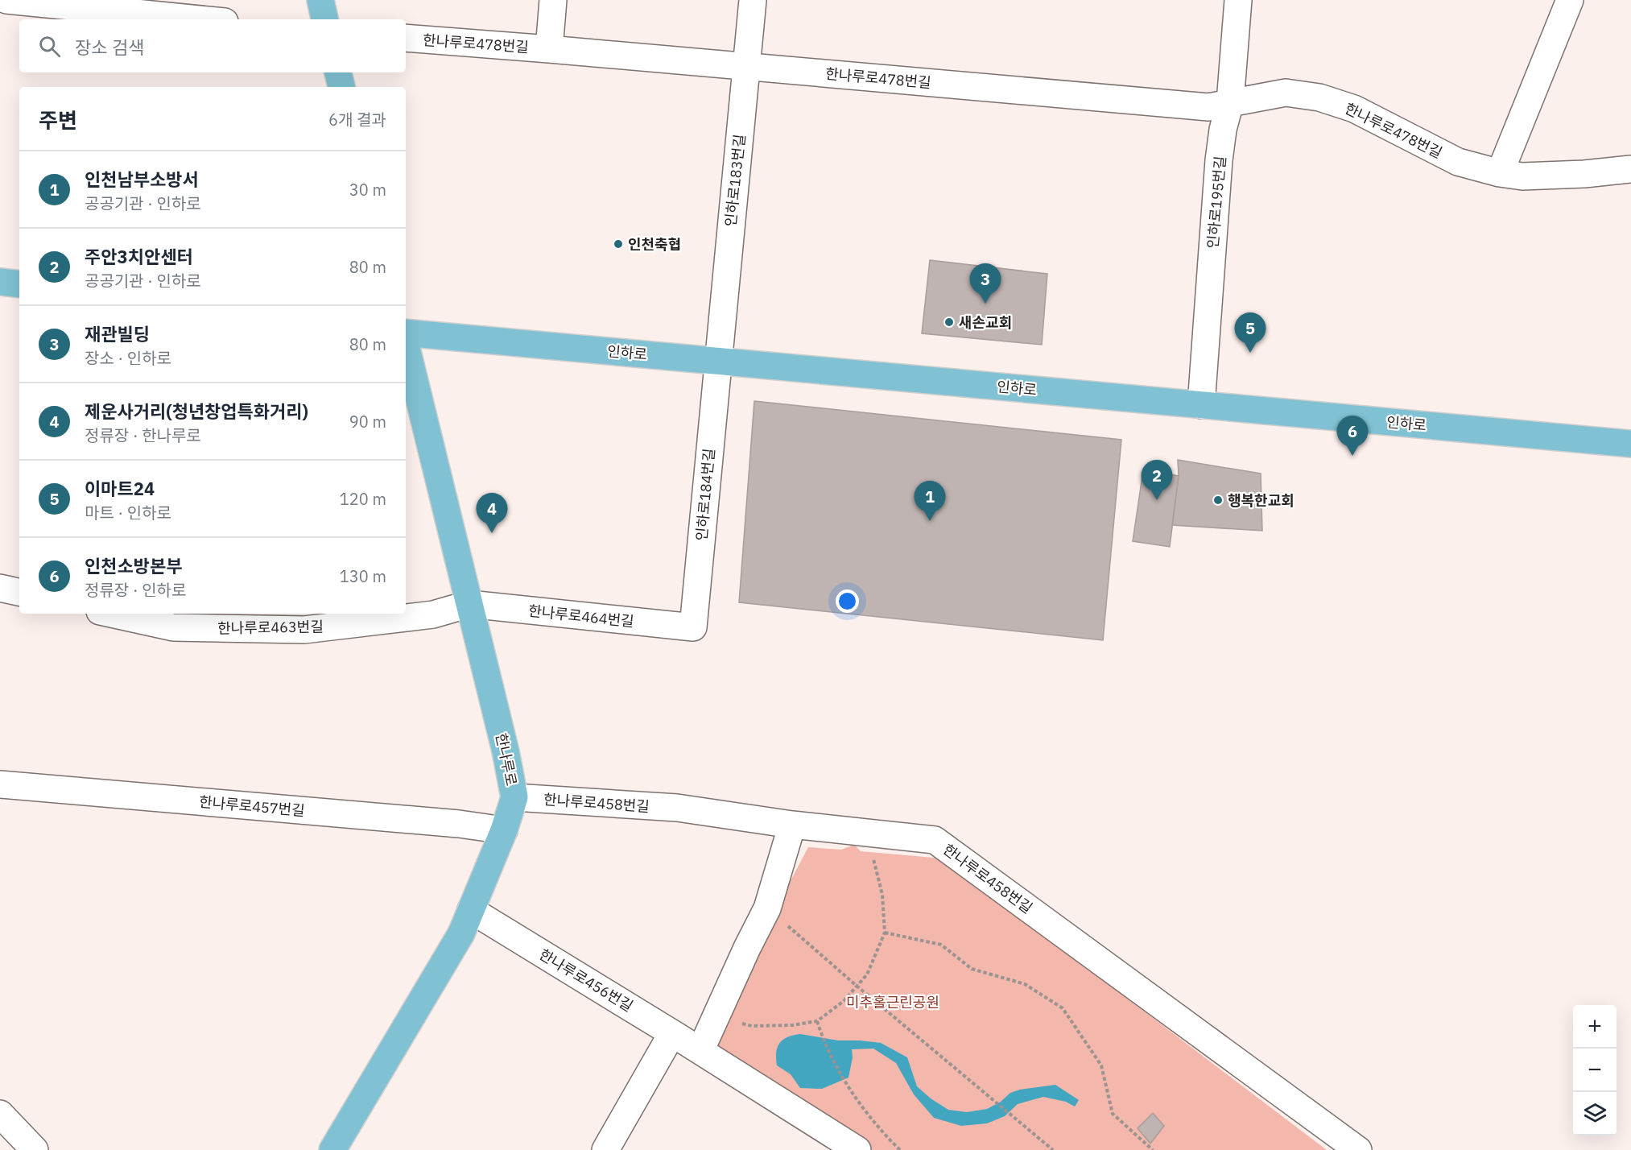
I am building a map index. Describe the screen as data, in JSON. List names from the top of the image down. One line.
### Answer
{"streets":{"main road":["인하로","한나루로"],"street":["한나루로478번길","인하로183번길","인하로195번길","인하로184번길","한나루로464번길","한나루로463번길","한나루로458번길","한나루로457번길","한나루로456번길"]},"crossings":[["한나루로478번길","인하로183번길"],["한나루로478번길","인하로195번길"],["인하로183번길","인하로"],["인하로183번길","인하로184번길"],["인하로195번길","인하로"],["인하로","인하로184번길"],["인하로184번길","한나루로464번길"],["한나루로464번길","한나루로463번길"],["한나루로464번길","한나루로"],["한나루로463번길","한나루로"],["한나루로","한나루로458번길"],["한나루로","한나루로457번길"],["한나루로","한나루로456번길"]],"parks":["미추홀근린공원"],"places":["인천축협","새손교회","행복한교회"],"page":{"search":"장소 검색","heading":["주변","6개 결과"],"list":[{"mark":"1","name":"인천남부소방서","note":"공공기관 · 인하로","value":"30 m"},{"mark":"2","name":"주안3치안센터","note":"공공기관 · 인하로","value":"80 m"},{"mark":"3","name":"재관빌딩","note":"장소 · 인하로","value":"80 m"},{"mark":"4","name":"제운사거리(청년창업특화거리)","note":"정류장 · 한나루로","value":"90 m"},{"mark":"5","name":"이마트24","note":"마트 · 인하로","value":"120 m"},{"mark":"6","name":"인천소방본부","note":"정류장 · 인하로","value":"130 m"}],"pins":["3","5","6","2","1","4"],"map_buttons":["+","−"]}}
